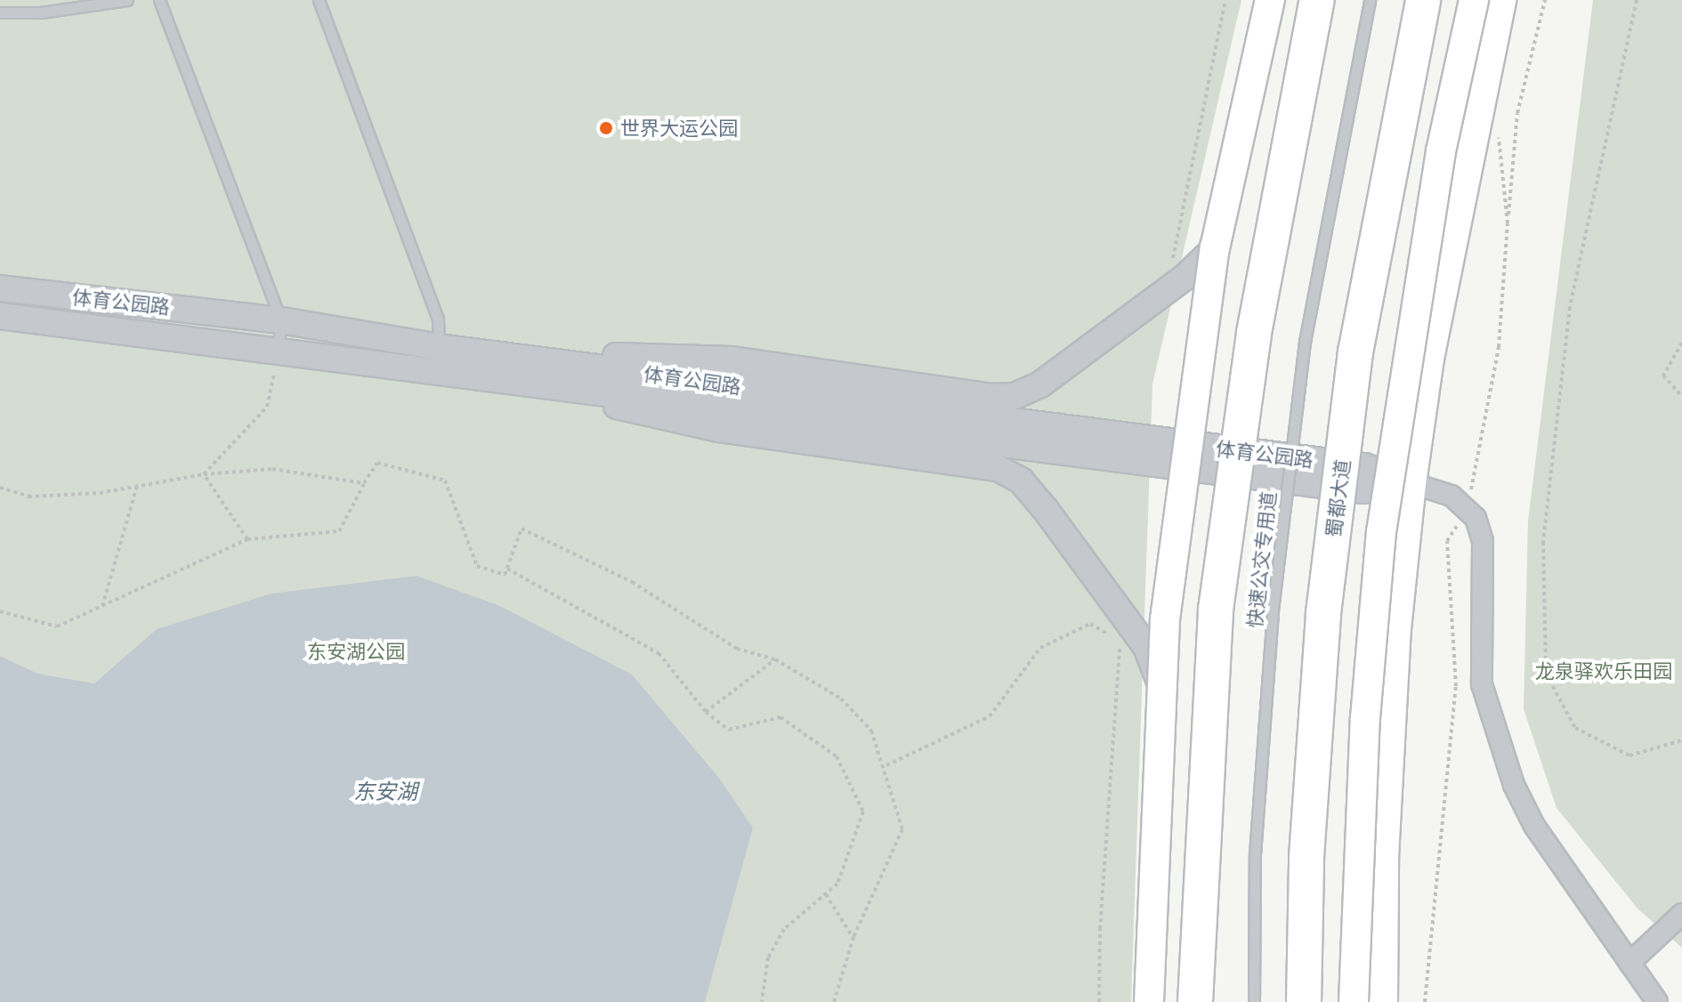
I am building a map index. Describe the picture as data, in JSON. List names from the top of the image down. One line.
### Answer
{"streets":{"highway":["蜀都大道"],"street":["体育公园路"],"lane":["快速公交专用道"]},"water":["东安湖"],"parks":["东安湖公园","龙泉驿欢乐田园"],"places":["世界大运公园"]}
